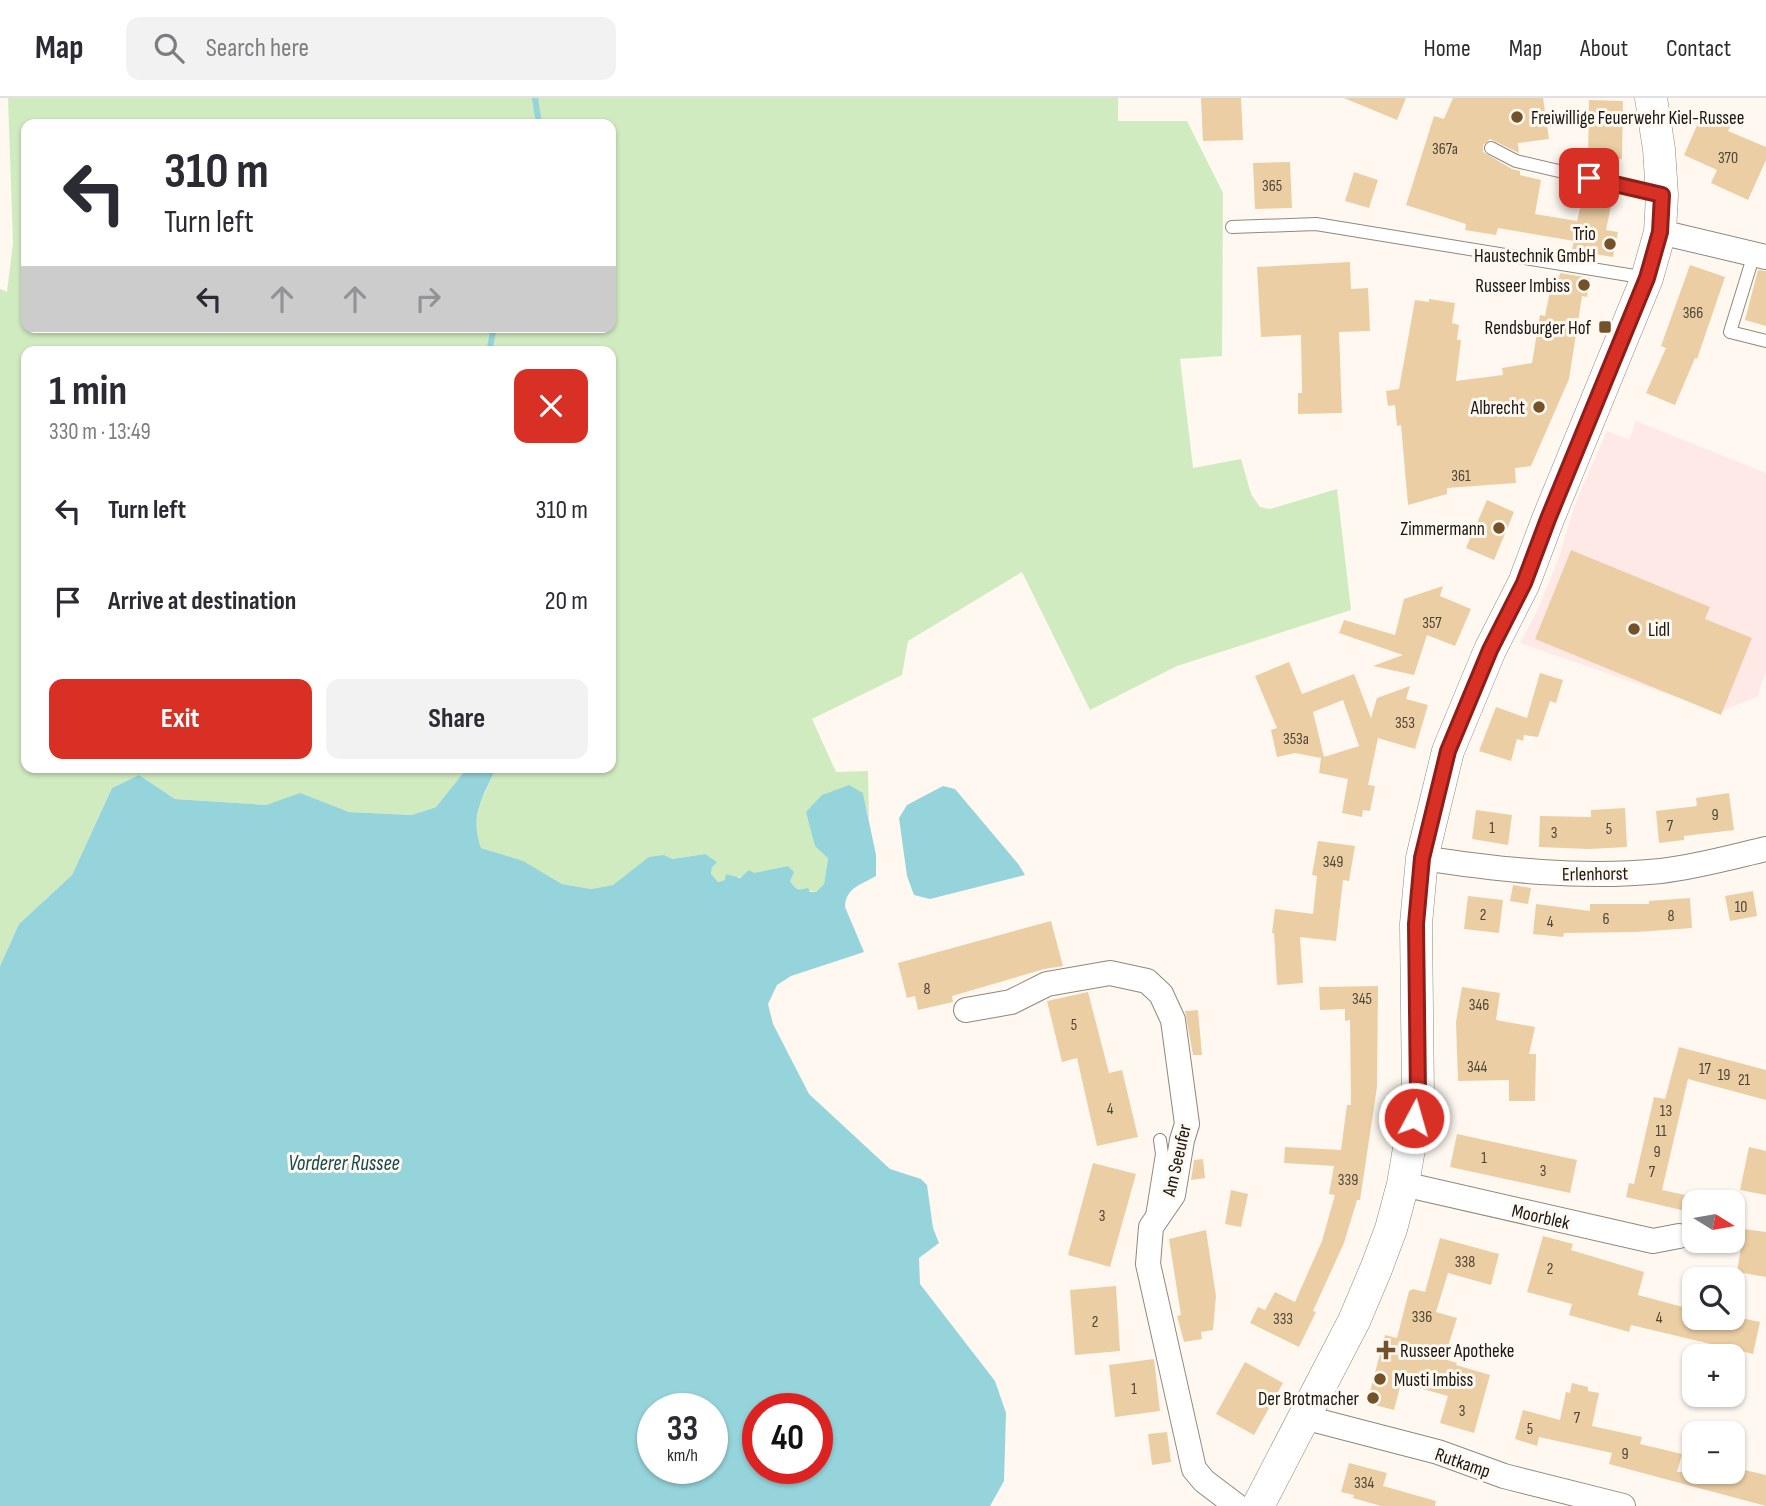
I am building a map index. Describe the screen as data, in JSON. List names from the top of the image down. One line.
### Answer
{"streets":{"street":["Erlenhorst","Am Seeufer","Moorblek","Rutkamp"]},"water":["Vorderer Russee"],"places":{"other":["Freiwillige Feuerwehr Kiel-Russee","Trio Haustechnik GmbH","Russeer Imbiss","Albrecht","Zimmermann","Lidl","Musti Imbiss","Der Brotmacher"],"transit":["Rendsburger Hof"],"health":["Russeer Apotheke"]},"house_numbers":["367a","370","365","366","361","357","353","353a","9","7","1","5","3","349","10","2","8","6","4","8","345","346","5","344","17","19","21","4","13","11","9","1","3","7","339","3","338","2","336","4","333","2","1","3","7","5","9","334"],"north":"right","page":{"header":"Map","search":"Search here","nav":["Home","Map","About","Contact"],"turn":["310 m","Turn left"],"heading":["1 min","330 m · 13:49"],"list":[{"name":"Turn left","value":"310 m"},{"name":"Arrive at destination","value":"20 m"}],"buttons":["Exit","Share"],"map_buttons":["+","−"],"speed":"33 km/h","limit":"40"}}
